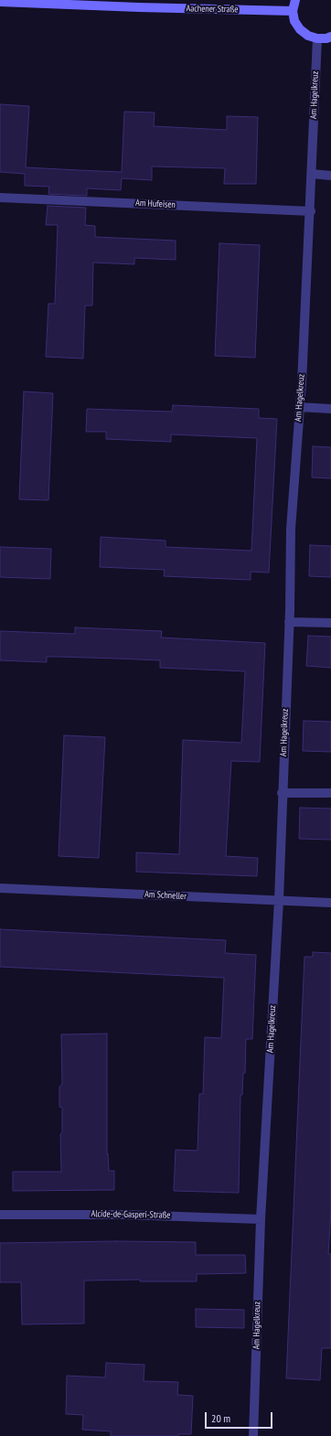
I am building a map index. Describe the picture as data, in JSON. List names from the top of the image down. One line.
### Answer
{"streets":{"main road":["Aachener Straße"],"street":["Am Hagelkreuz","Am Hufeisen","Am Schneller","Alcide-de-Gasperi-Straße"]},"crossings":[["Am Hagelkreuz","Am Hufeisen"],["Am Hagelkreuz","Am Schneller"],["Am Hagelkreuz","Alcide-de-Gasperi-Straße"]],"scale_bar":"20 m"}
